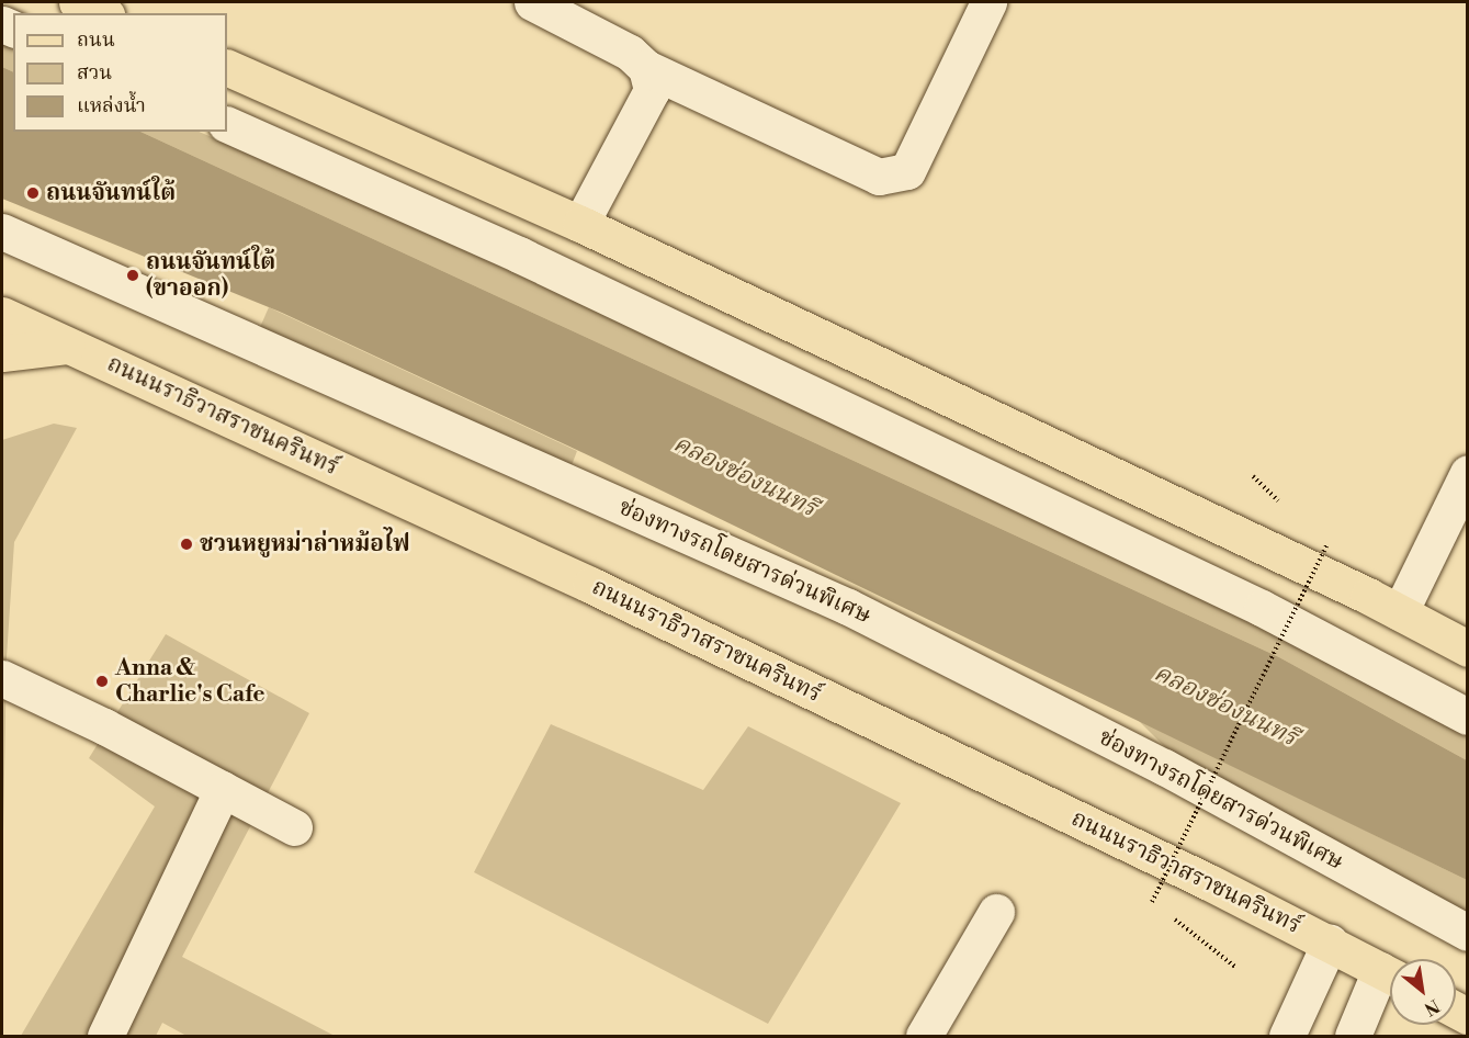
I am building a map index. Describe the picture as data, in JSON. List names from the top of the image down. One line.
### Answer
{"streets":{"main road":["ถนนนราธิวาสราชนครินทร์"],"street":["ช่องทางรถโดยสารด่วนพิเศษ"]},"water":["คลองช่องนนทรี"],"places":["ถนนจันทน์ใต้","ถนนจันทน์ใต้ (ขาออก)","ชวนหยูหม่าล่าหม้อไฟ","Anna & Charlie's Cafe"],"legend":["ถนน","สวน","แหล่งน้ำ"],"north":"bottom right"}
